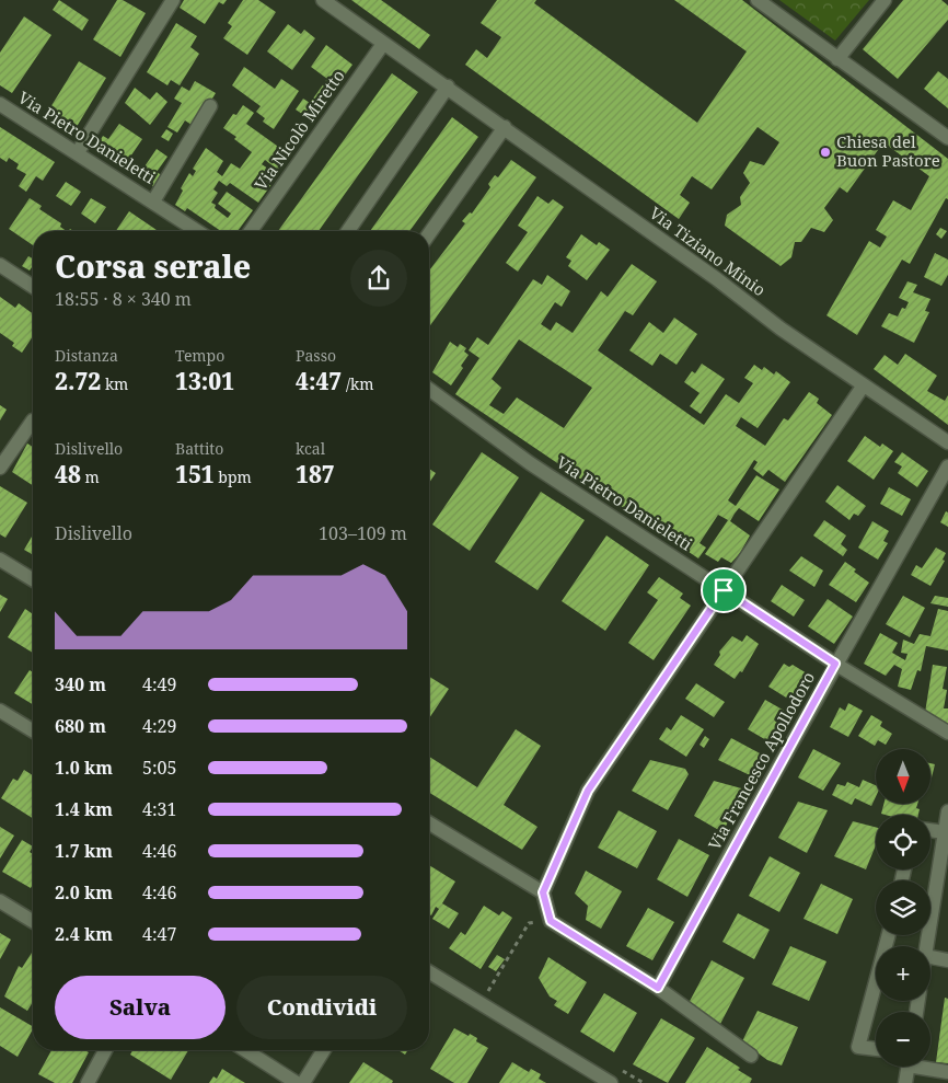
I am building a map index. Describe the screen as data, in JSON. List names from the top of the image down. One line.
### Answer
{"streets":{"street":["Via Nicolò Miretto","Via Pietro Danieletti","Via Tiziano Minio","Via Francesco Apollodoro"]},"crossings":[["Via Nicolò Miretto","Via Tiziano Minio"],["Via Pietro Danieletti","Via Francesco Apollodoro"]],"places":["Chiesa del Buon Pastore"],"north":"bottom","page":{"heading":["Corsa serale","18:55 · 8 × 340 m"],"stats":[["Distanza","2.72 km"],["Tempo","13:01"],["Passo","4:47 /km"],["Dislivello","48 m"],["Battito","151 bpm"],["kcal","187"]],"chart":["Dislivello","103–109 m"],"list":[{"name":"340 m","note":"4:49"},{"name":"680 m","note":"4:29"},{"name":"1.0 km","note":"5:05"},{"name":"1.4 km","note":"4:31"},{"name":"1.7 km","note":"4:46"},{"name":"2.0 km","note":"4:46"},{"name":"2.4 km","note":"4:47"}],"map_buttons":["+","−"],"buttons":["Salva","Condividi"]}}
